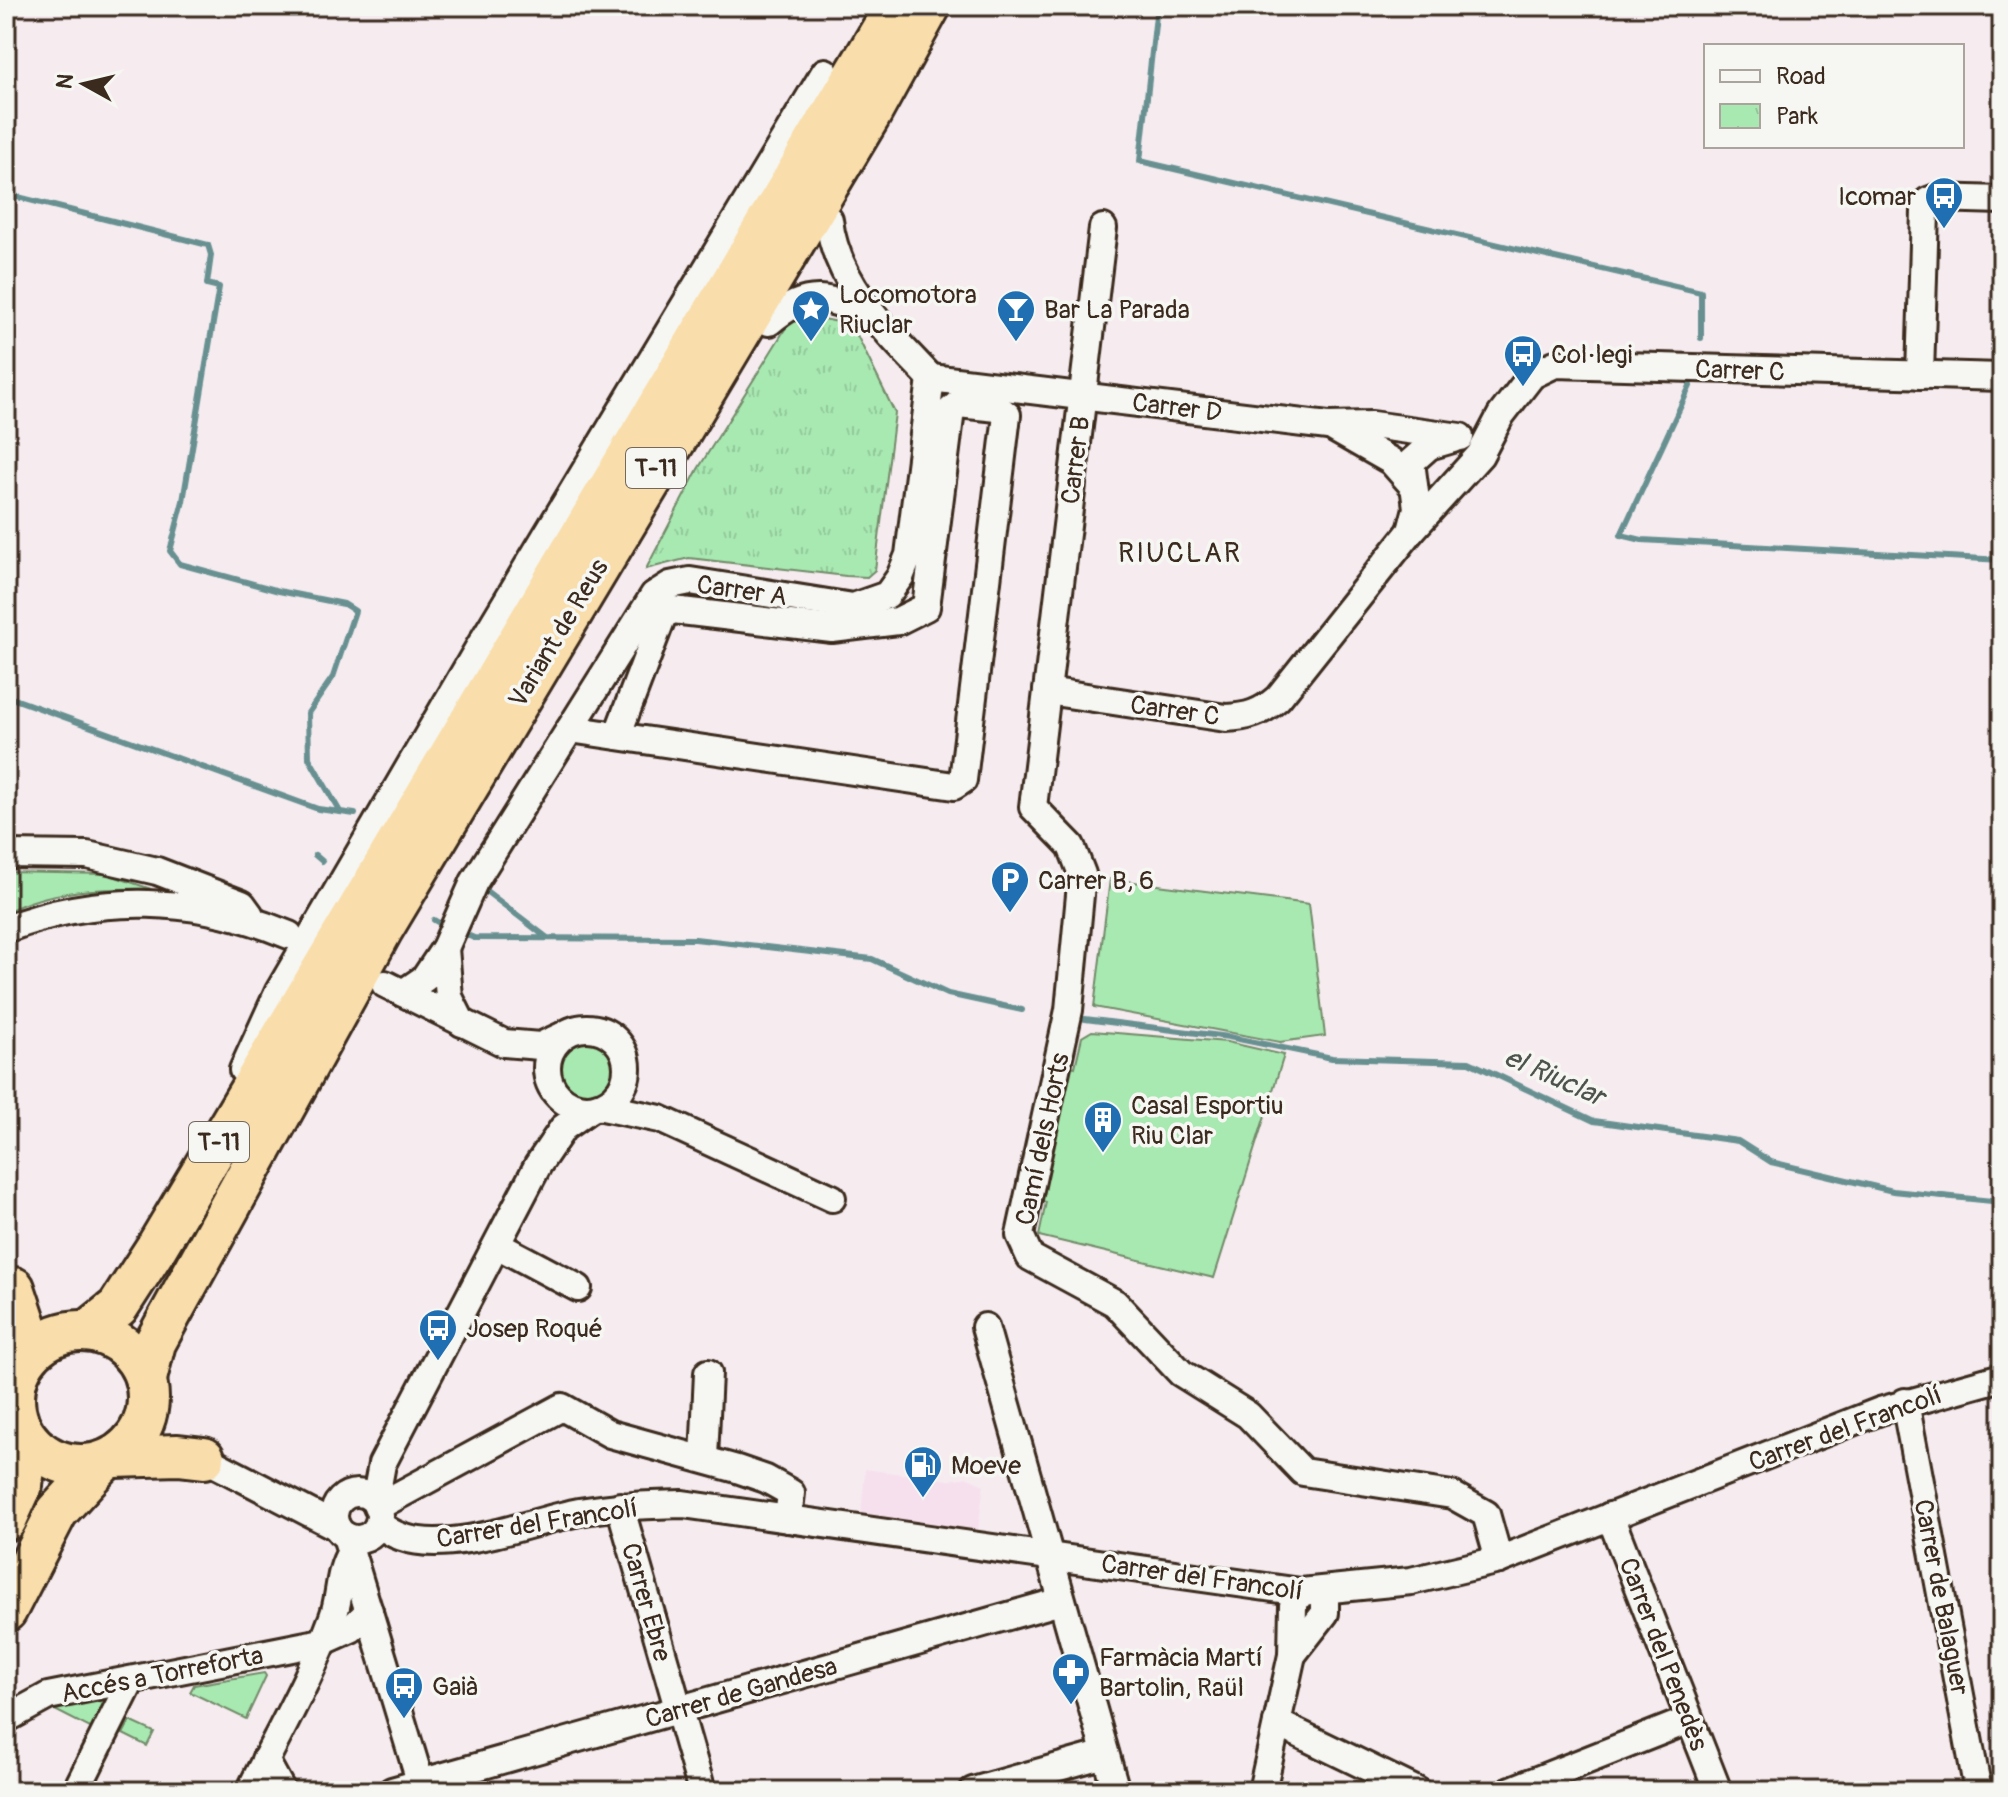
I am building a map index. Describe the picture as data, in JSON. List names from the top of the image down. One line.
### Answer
{"streets":{"highway":["T-11","Variant de Reus"],"street":["Carrer C","Carrer D","Carrer B","Carrer A","Camí dels Horts","Carrer del Francolí","Carrer de Balaguer","Carrer Ebre","Carrer del Penedès","Accés a Torreforta","Carrer de Gandesa"]},"crossings":[["Carrer C","Carrer D"],["Carrer C","Carrer B"],["Carrer C","Camí dels Horts"],["Carrer D","Carrer B"],["Carrer D","Carrer A"],["Carrer B","Camí dels Horts"],["T-11","Variant de Reus"],["Camí dels Horts","Carrer del Francolí"],["Carrer del Francolí","Carrer de Balaguer"],["Carrer del Francolí","Carrer Ebre"],["Carrer del Francolí","Carrer del Penedès"],["Carrer Ebre","Carrer de Gandesa"]],"districts":["RIUCLAR"],"water":["el Riuclar"],"places":{"bus stop":["Icomar","Col·legi","Josep Roqué","Gaià"],"place":["Locomotora Riuclar"],"bar":["Bar La Parada"],"parking":["Carrer B, 6"],"building":["Casal Esportiu Riu Clar"],"fuel station":["Moeve"],"pharmacy":["Farmàcia Martí Bartolin, Raül"]},"legend":["Road","Park"],"north":"left"}
